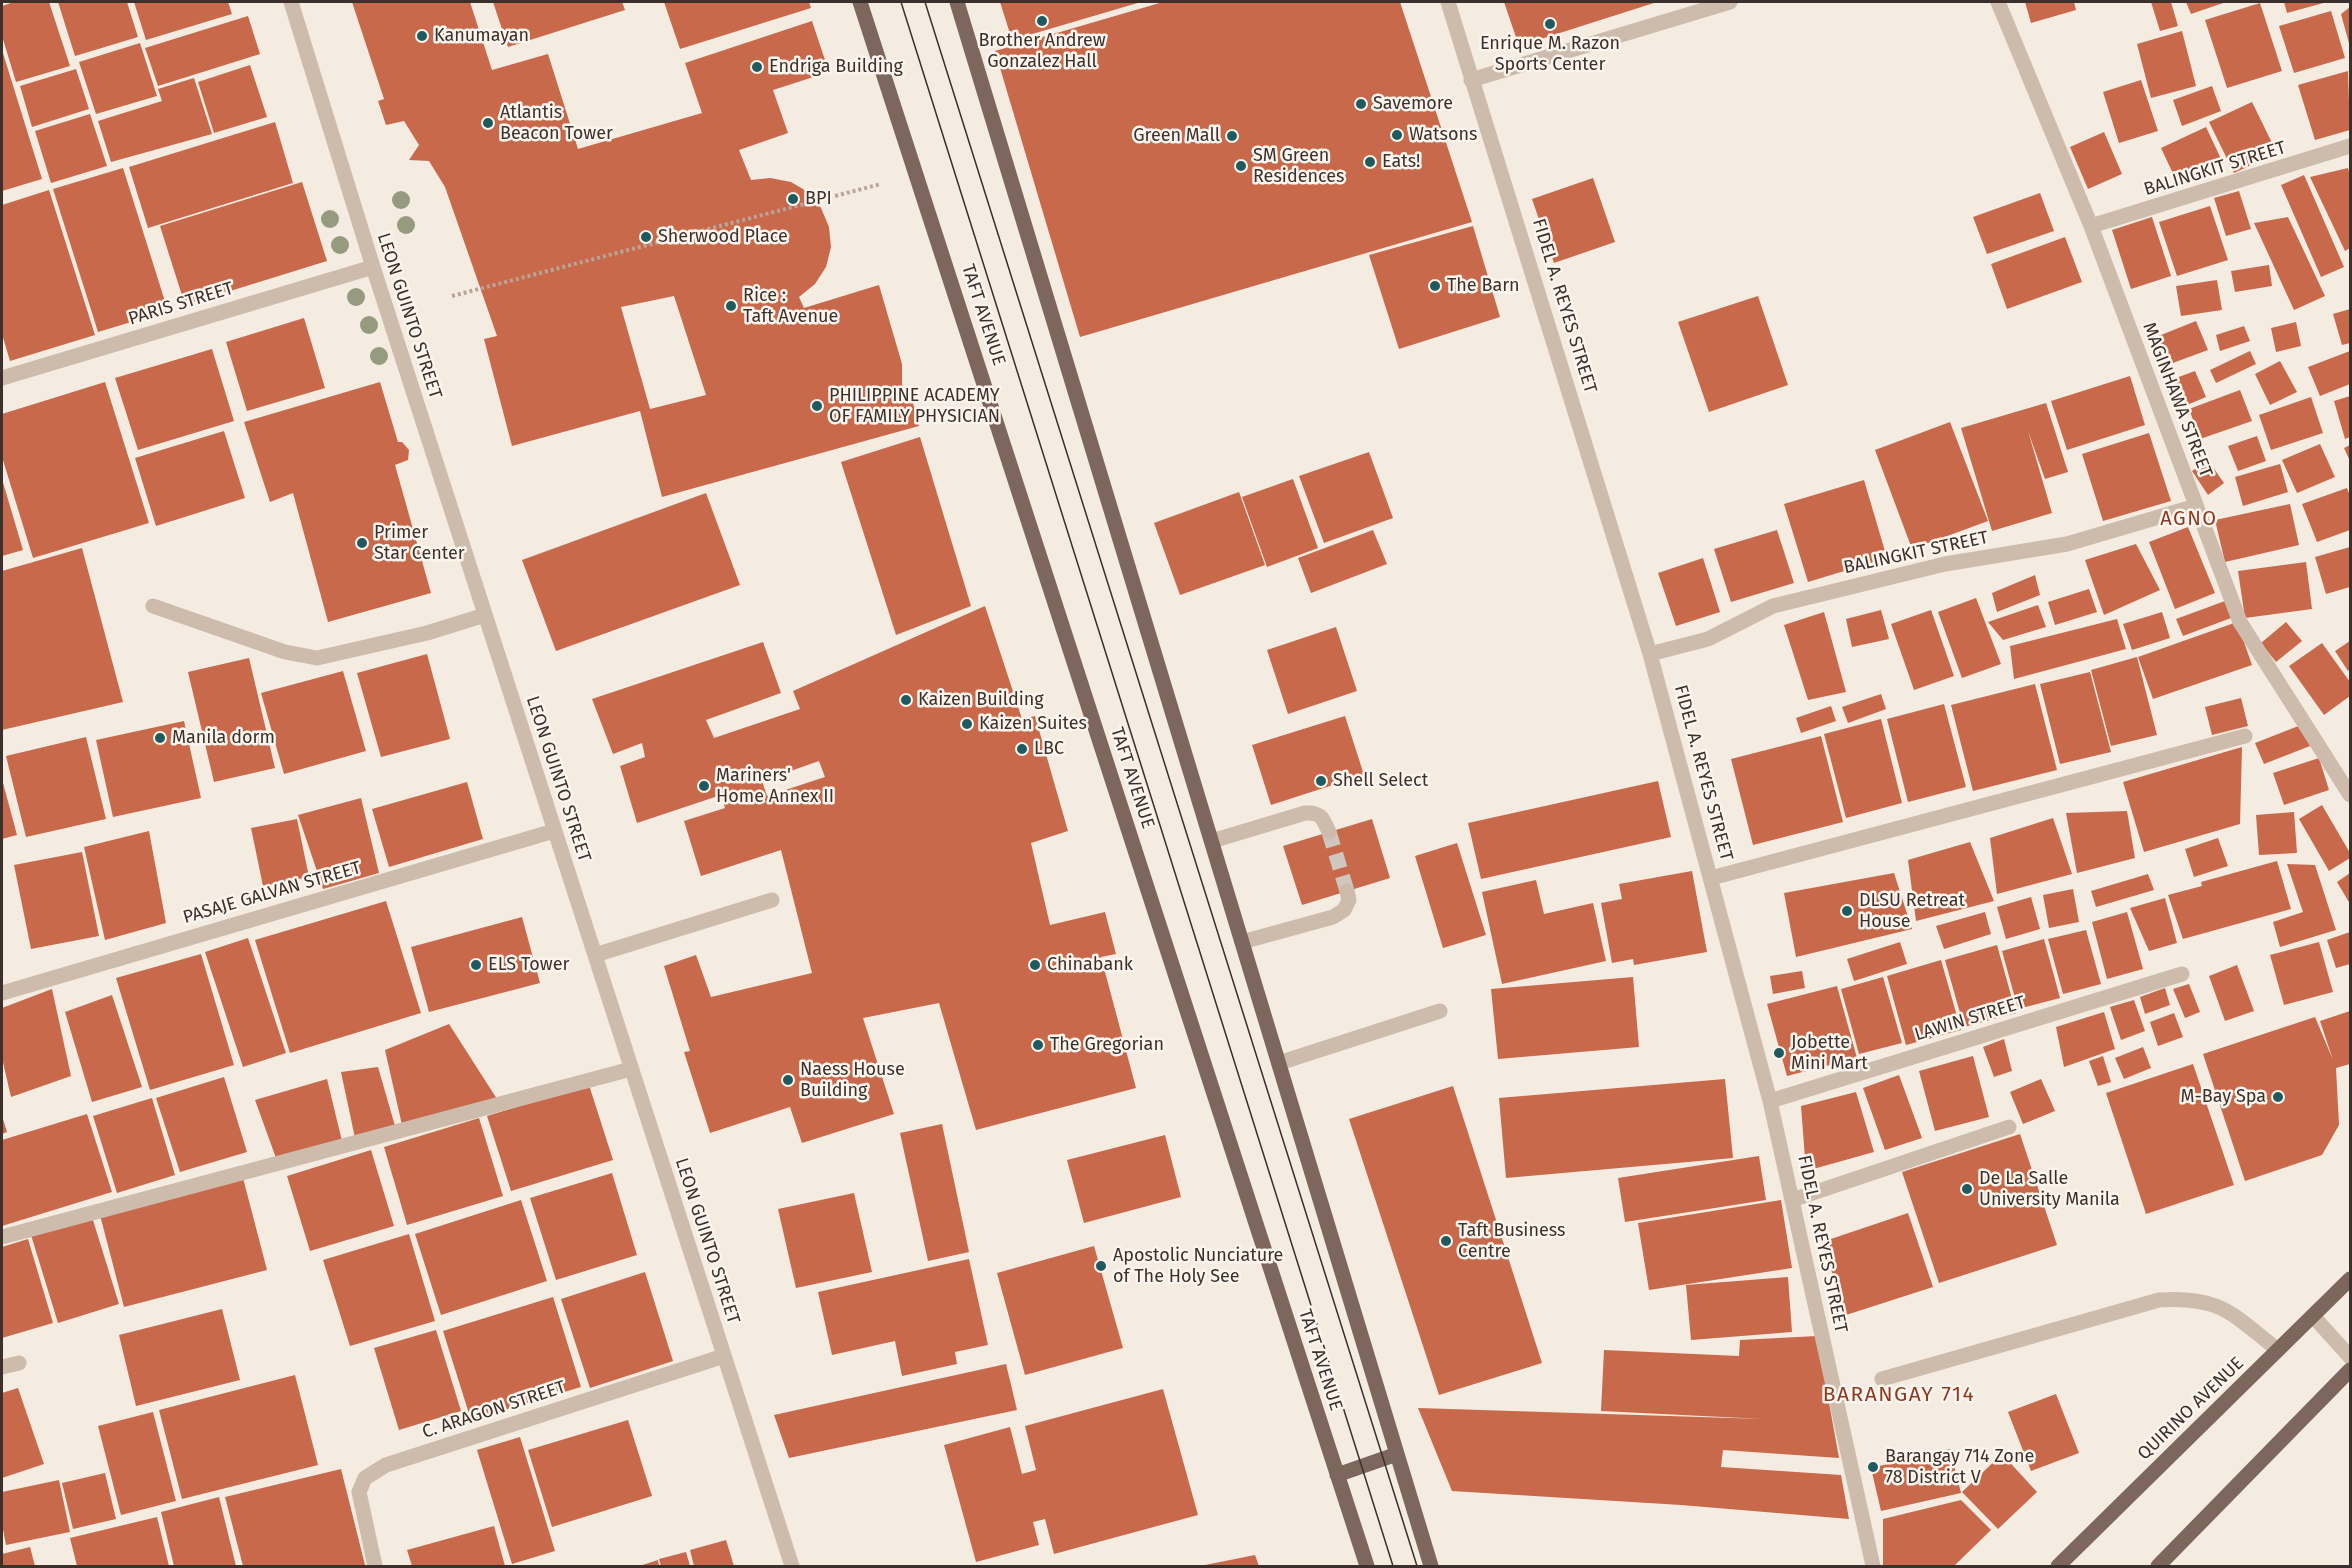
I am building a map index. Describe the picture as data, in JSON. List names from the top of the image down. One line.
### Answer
{"streets":{"main road":["TAFT AVENUE","QUIRINO AVENUE"],"street":["BALINGKIT STREET","PARIS STREET","FIDEL A. REYES STREET","LEON GUINTO STREET","MAGINHAWA STREET","PASAJE GALVAN STREET","LAWIN STREET","C. ARAGON STREET"]},"crossings":[["BALINGKIT STREET","FIDEL A. REYES STREET"],["BALINGKIT STREET","MAGINHAWA STREET"],["PARIS STREET","LEON GUINTO STREET"],["FIDEL A. REYES STREET","LAWIN STREET"],["LEON GUINTO STREET","PASAJE GALVAN STREET"],["LEON GUINTO STREET","C. ARAGON STREET"]],"districts":["AGNO","BARANGAY 714"],"places":["Brother Andrew Gonzalez Hall","Enrique M. Razon Sports Center","Kanumayan","Endriga Building","Savemore","Atlantis Beacon Tower","Watsons","Green Mall","Eats!","SM Green Residences","BPI","Sherwood Place","The Barn","Rice : Taft Avenue","PHILIPPINE ACADEMY OF FAMILY PHYSICIAN","Primer Star Center","Kaizen Building","Kaizen Suites","Manila dorm","LBC","Shell Select","Mariners' Home Annex II","DLSU Retreat House","ELS Tower","Chinabank","The Gregorian","Jobette Mini Mart","Naess House Building","M-Bay Spa","De La Salle University Manila","Taft Business Centre","Apostolic Nunciature of The Holy See","Barangay 714 Zone 78 District V"]}
